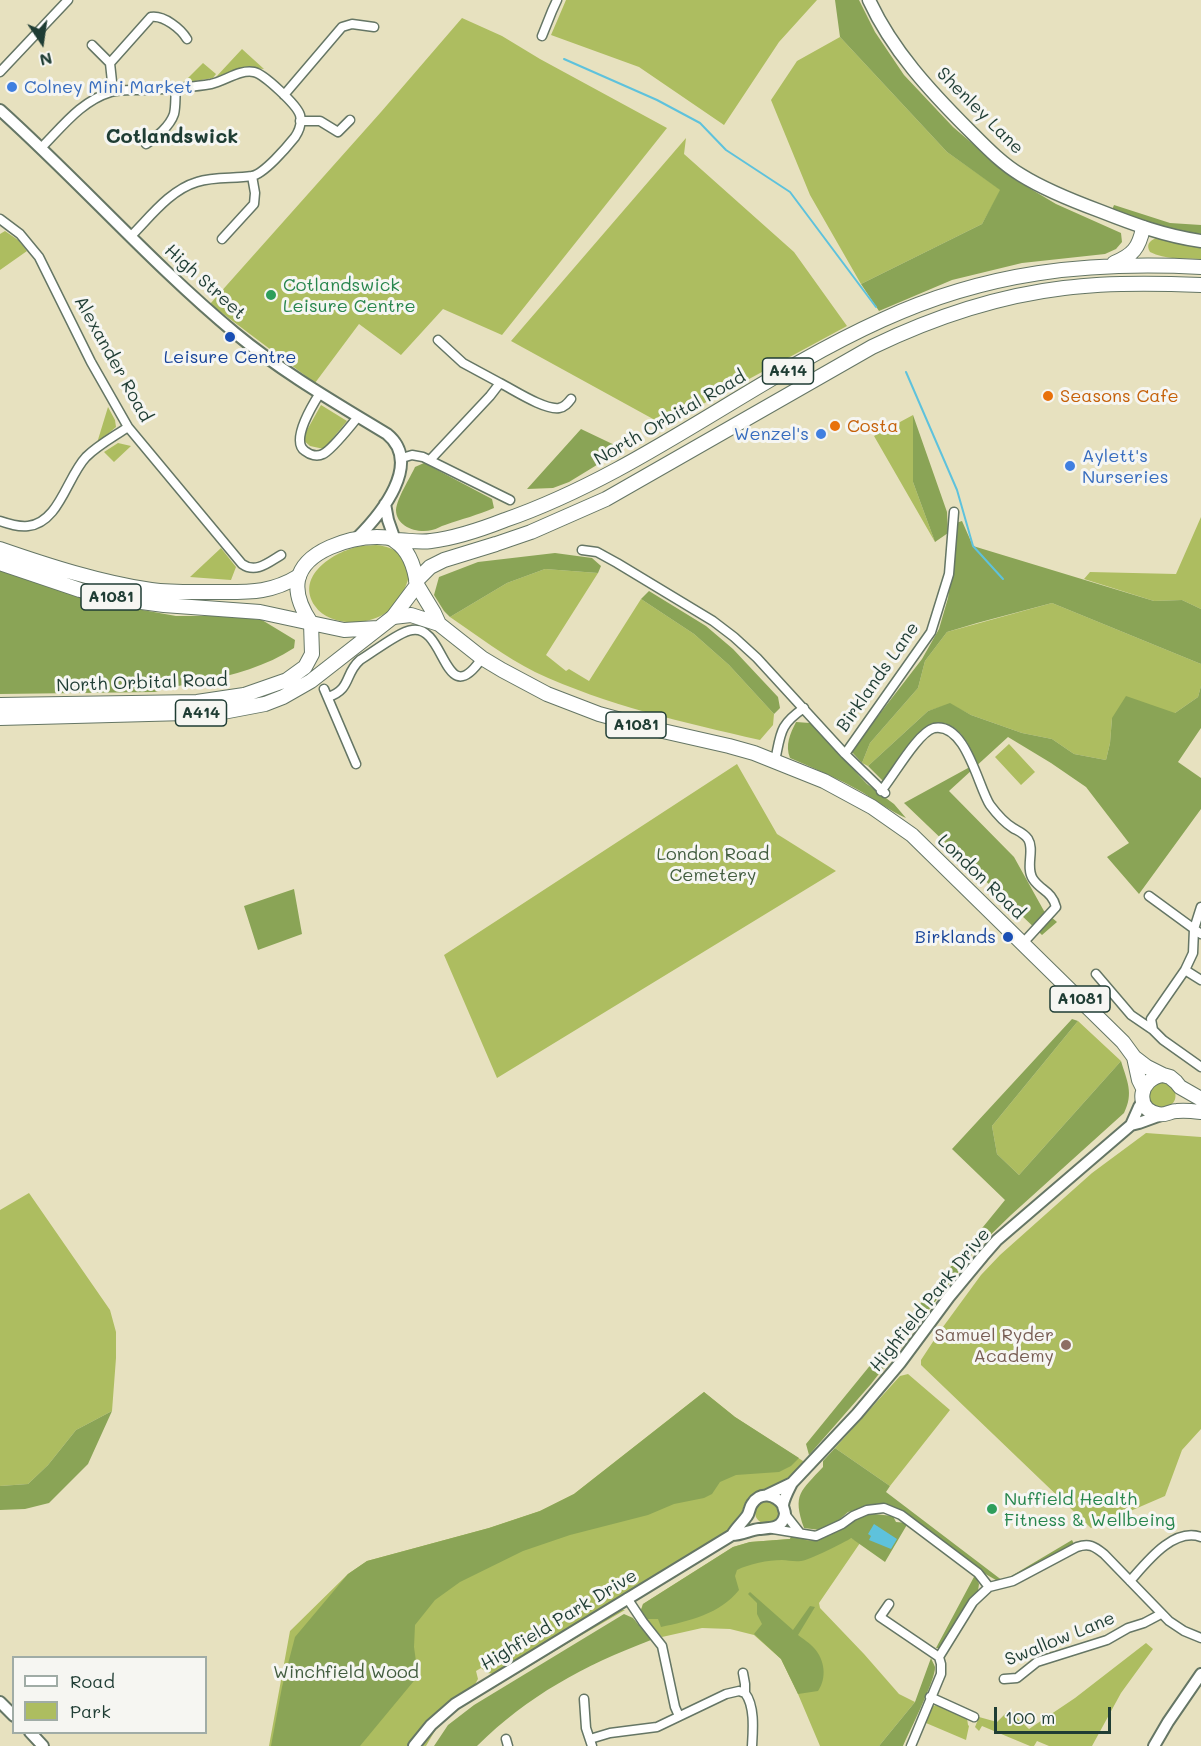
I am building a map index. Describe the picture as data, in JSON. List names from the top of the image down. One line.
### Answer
{"streets":{"main road":["Shenley Lane","A414","North Orbital Road","A1081","London Road"],"street":["High Street","Alexander Road","Birklands Lane","Highfield Park Drive","Swallow Lane"]},"crossings":[["A414","North Orbital Road"],["A414","A1081"],["A414","London Road"],["North Orbital Road","A1081"],["North Orbital Road","London Road"],["A1081","London Road"],["London Road","Highfield Park Drive"]],"districts":["Cotlandswick"],"parks":["London Road Cemetery","Winchfield Wood"],"places":["Colney Mini Market","Cotlandswick Leisure Centre","Leisure Centre","Seasons Cafe","Costa","Wenzel's","Aylett's Nurseries","Birklands","Samuel Ryder Academy","Nuffield Health Fitness & Wellbeing"],"legend":["Road","Park"],"scale_bar":"100 m","north":"bottom"}
